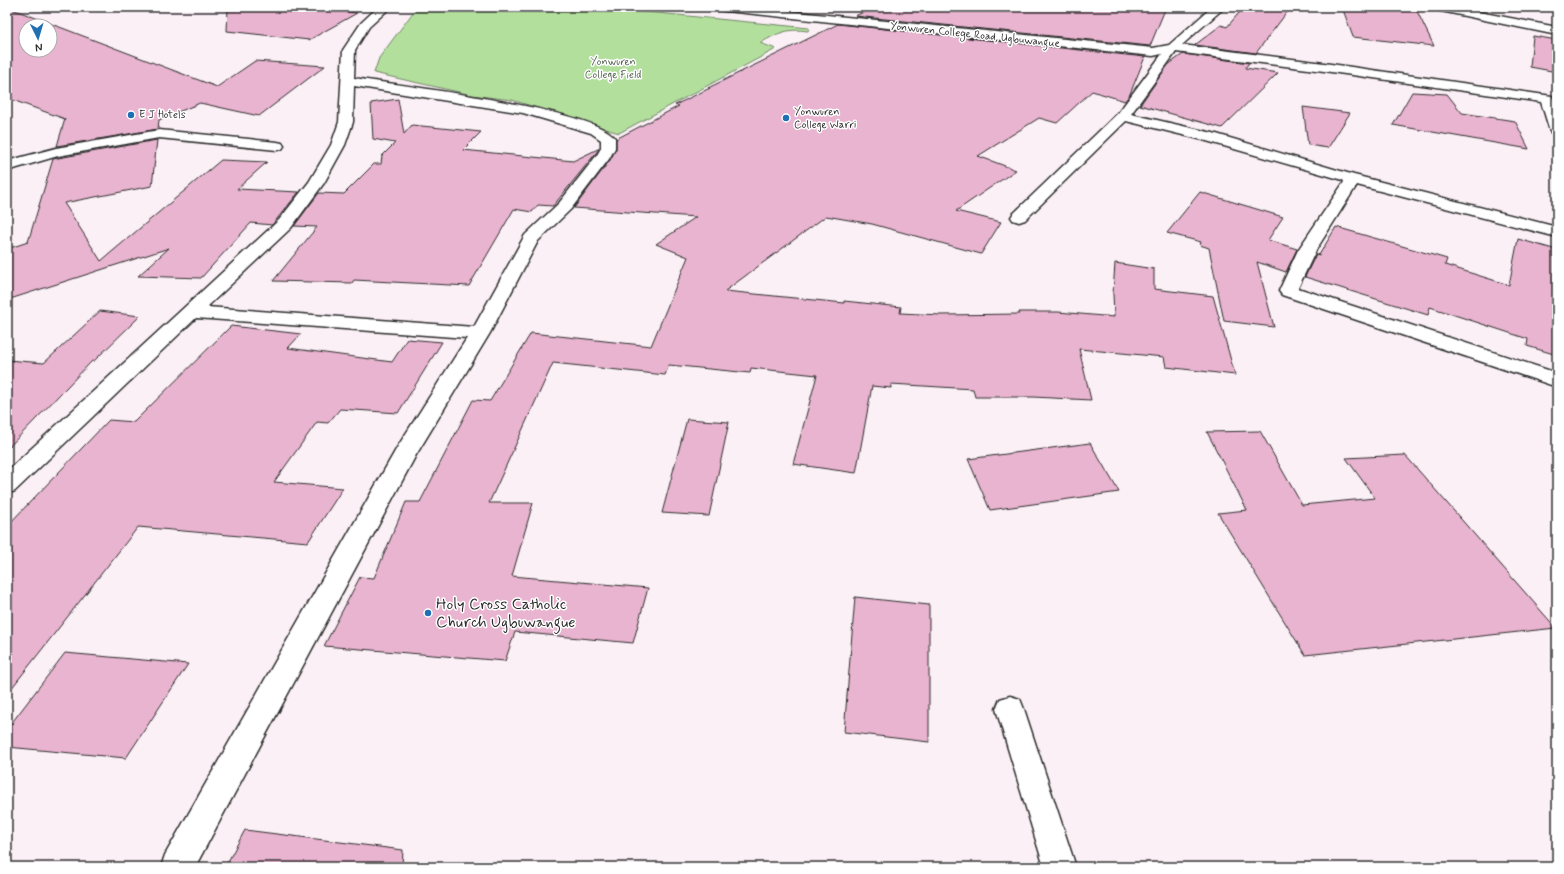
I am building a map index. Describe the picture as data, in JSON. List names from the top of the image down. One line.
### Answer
{"streets":{"street":["Yonwuren College Road, Ugbuwangue"]},"parks":["Yonwuren College Field"],"places":["E J Hotels","Yonwuren College Warri","Holy Cross Catholic Church Ugbuwangue"],"north":"bottom"}
